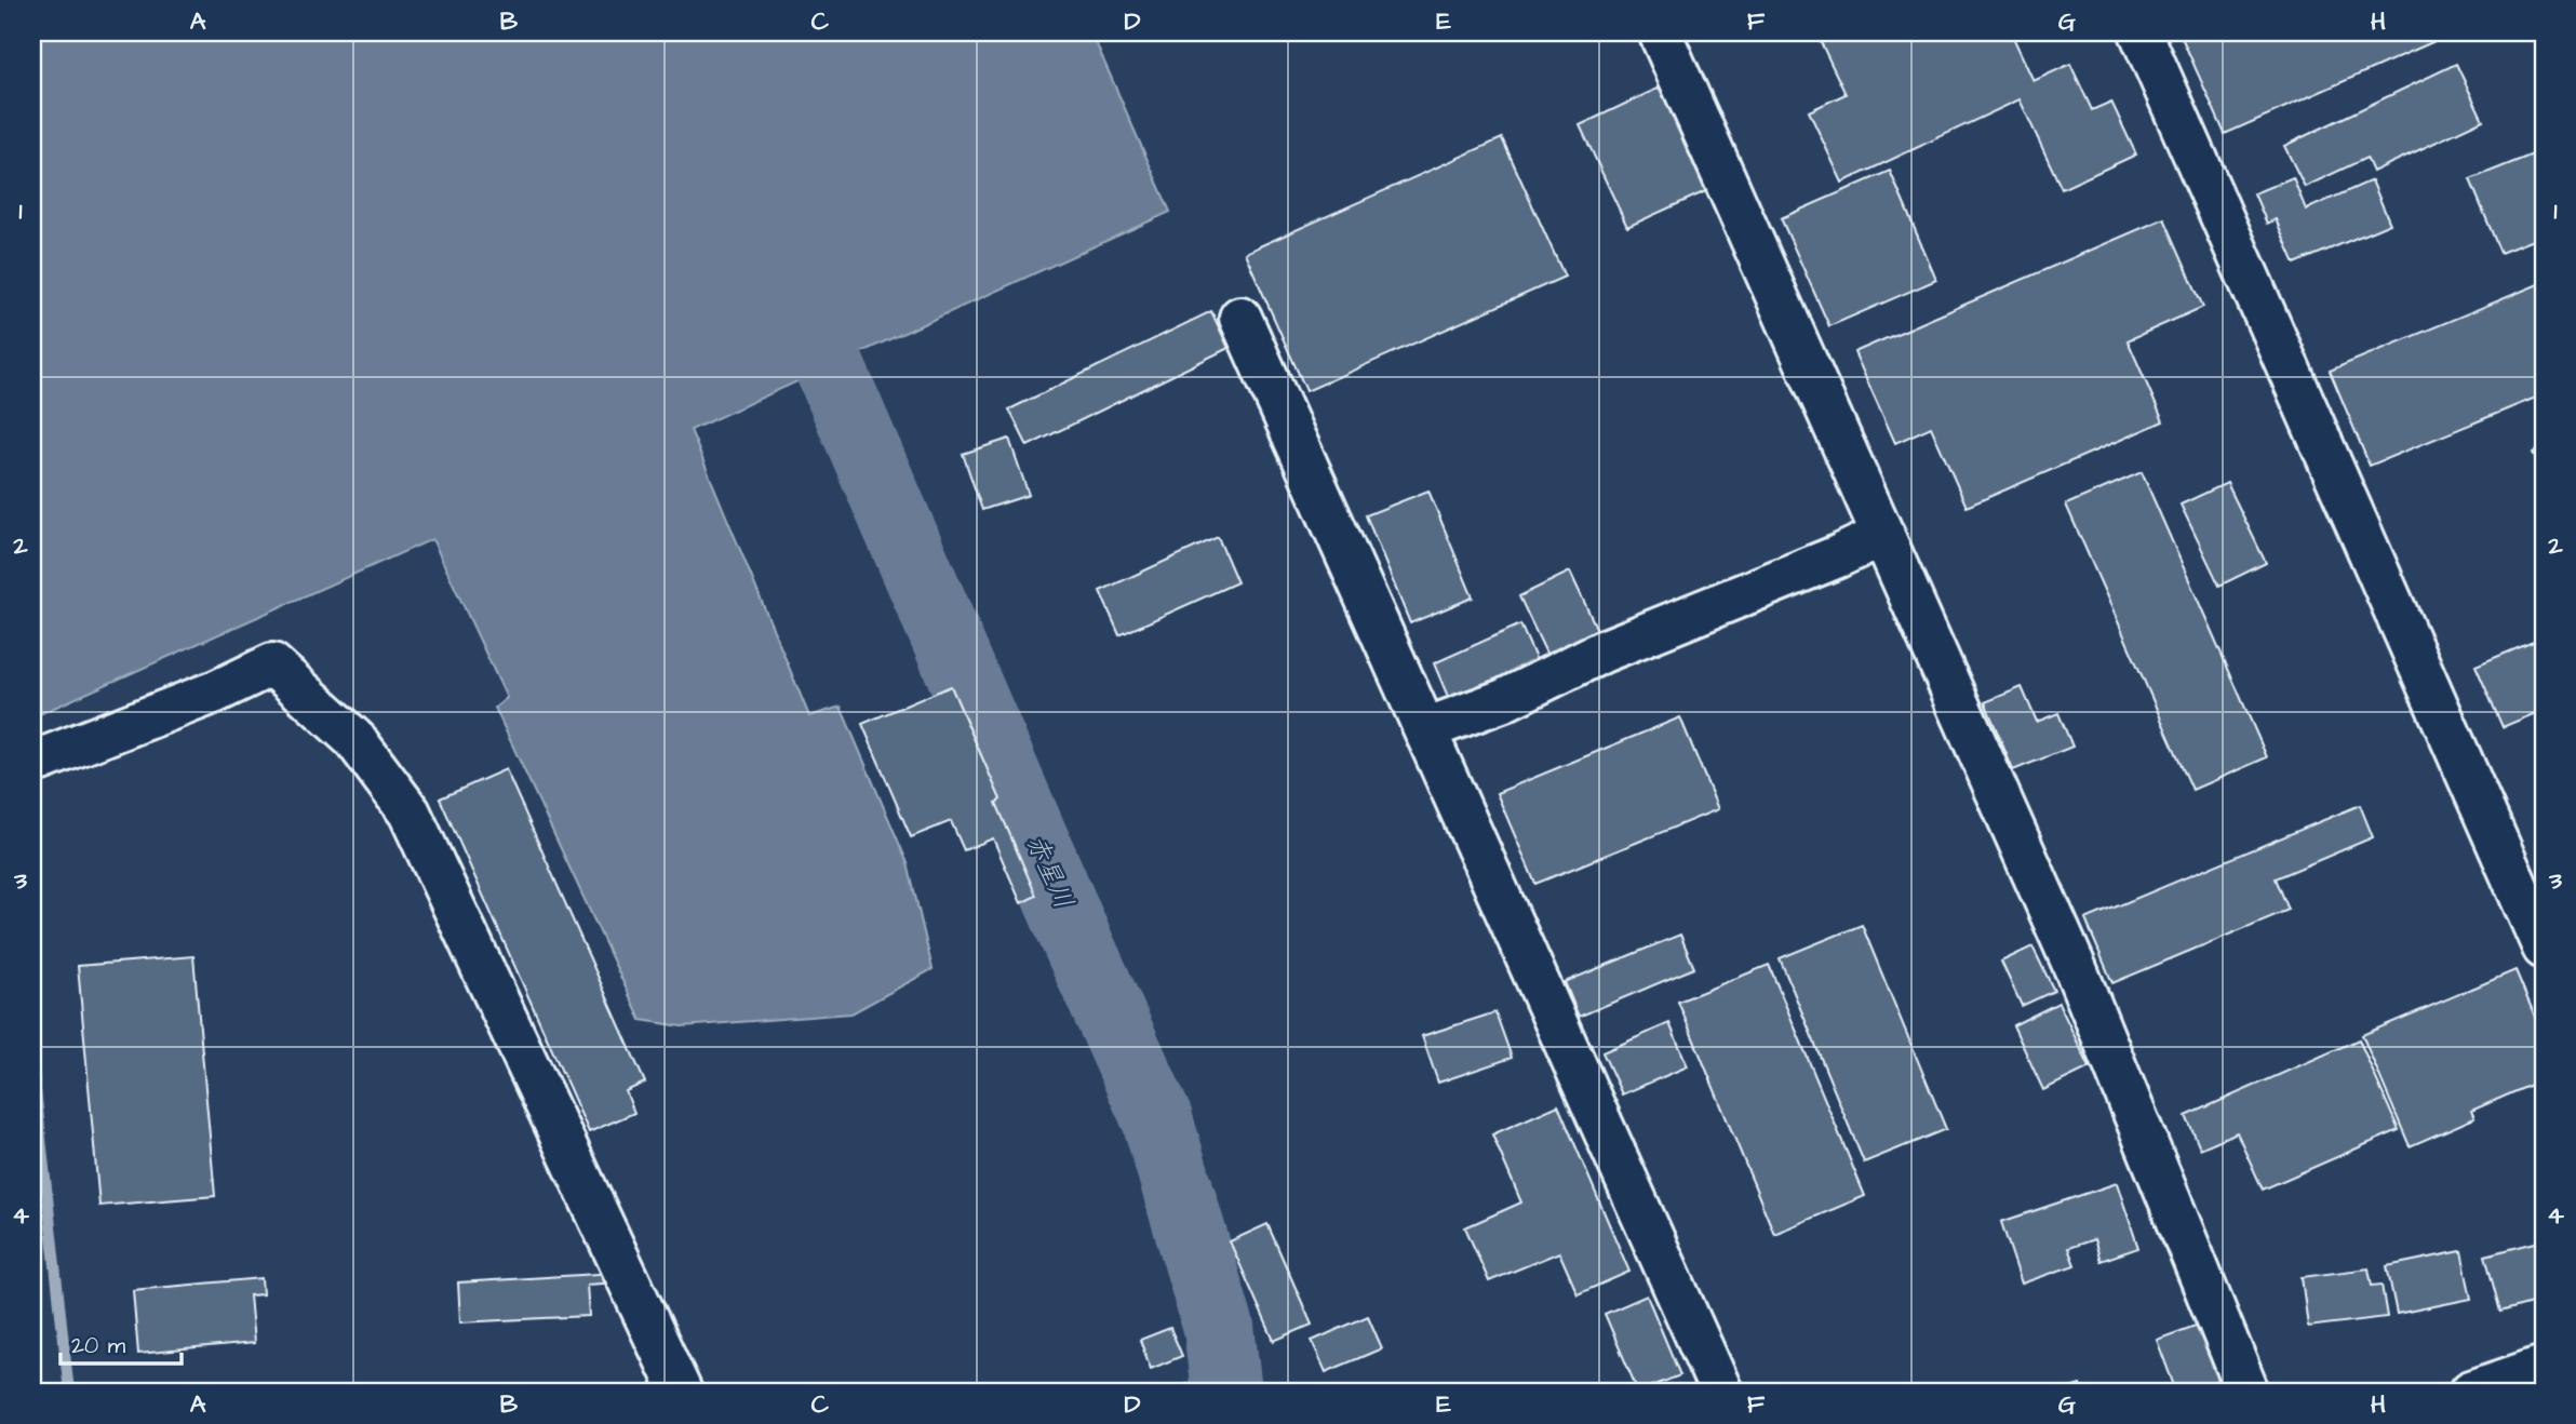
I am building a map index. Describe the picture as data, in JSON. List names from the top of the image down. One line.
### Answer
{"water":["赤星川"],"scale_bar":"20 m","grid":{"columns":["A","B","C","D","E","F","G","H"],"rows":["1","2","3","4"]}}
